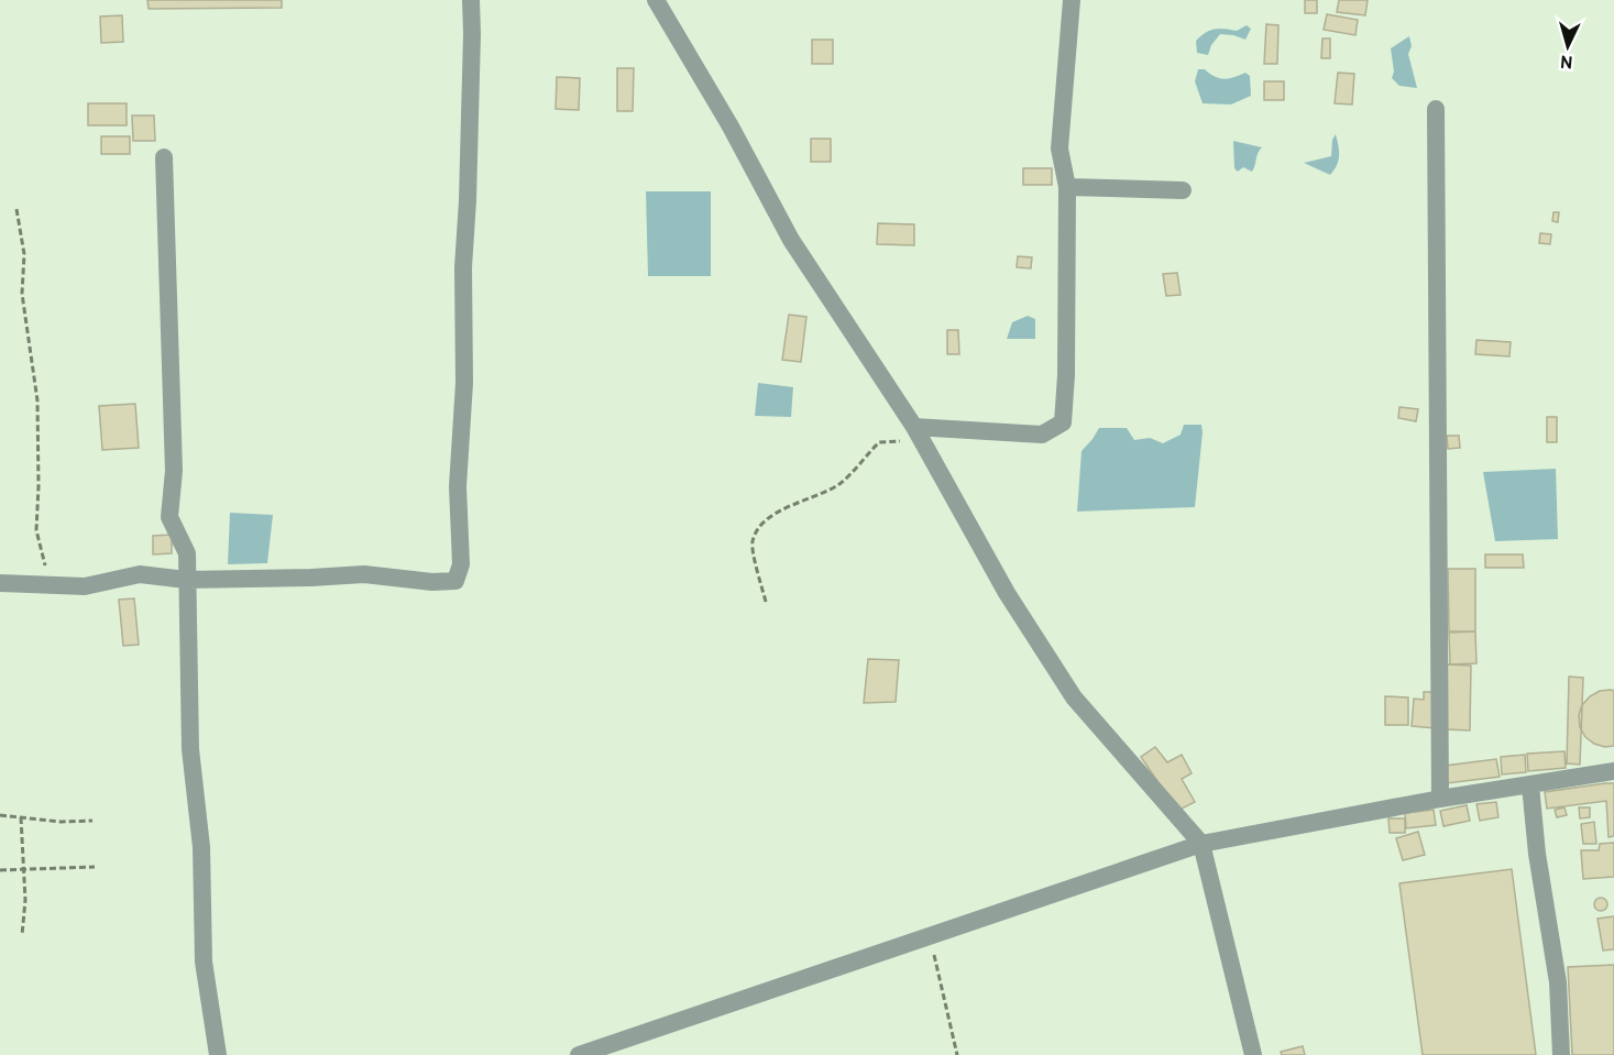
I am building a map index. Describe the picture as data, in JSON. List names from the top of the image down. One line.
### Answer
{"north":"bottom"}
